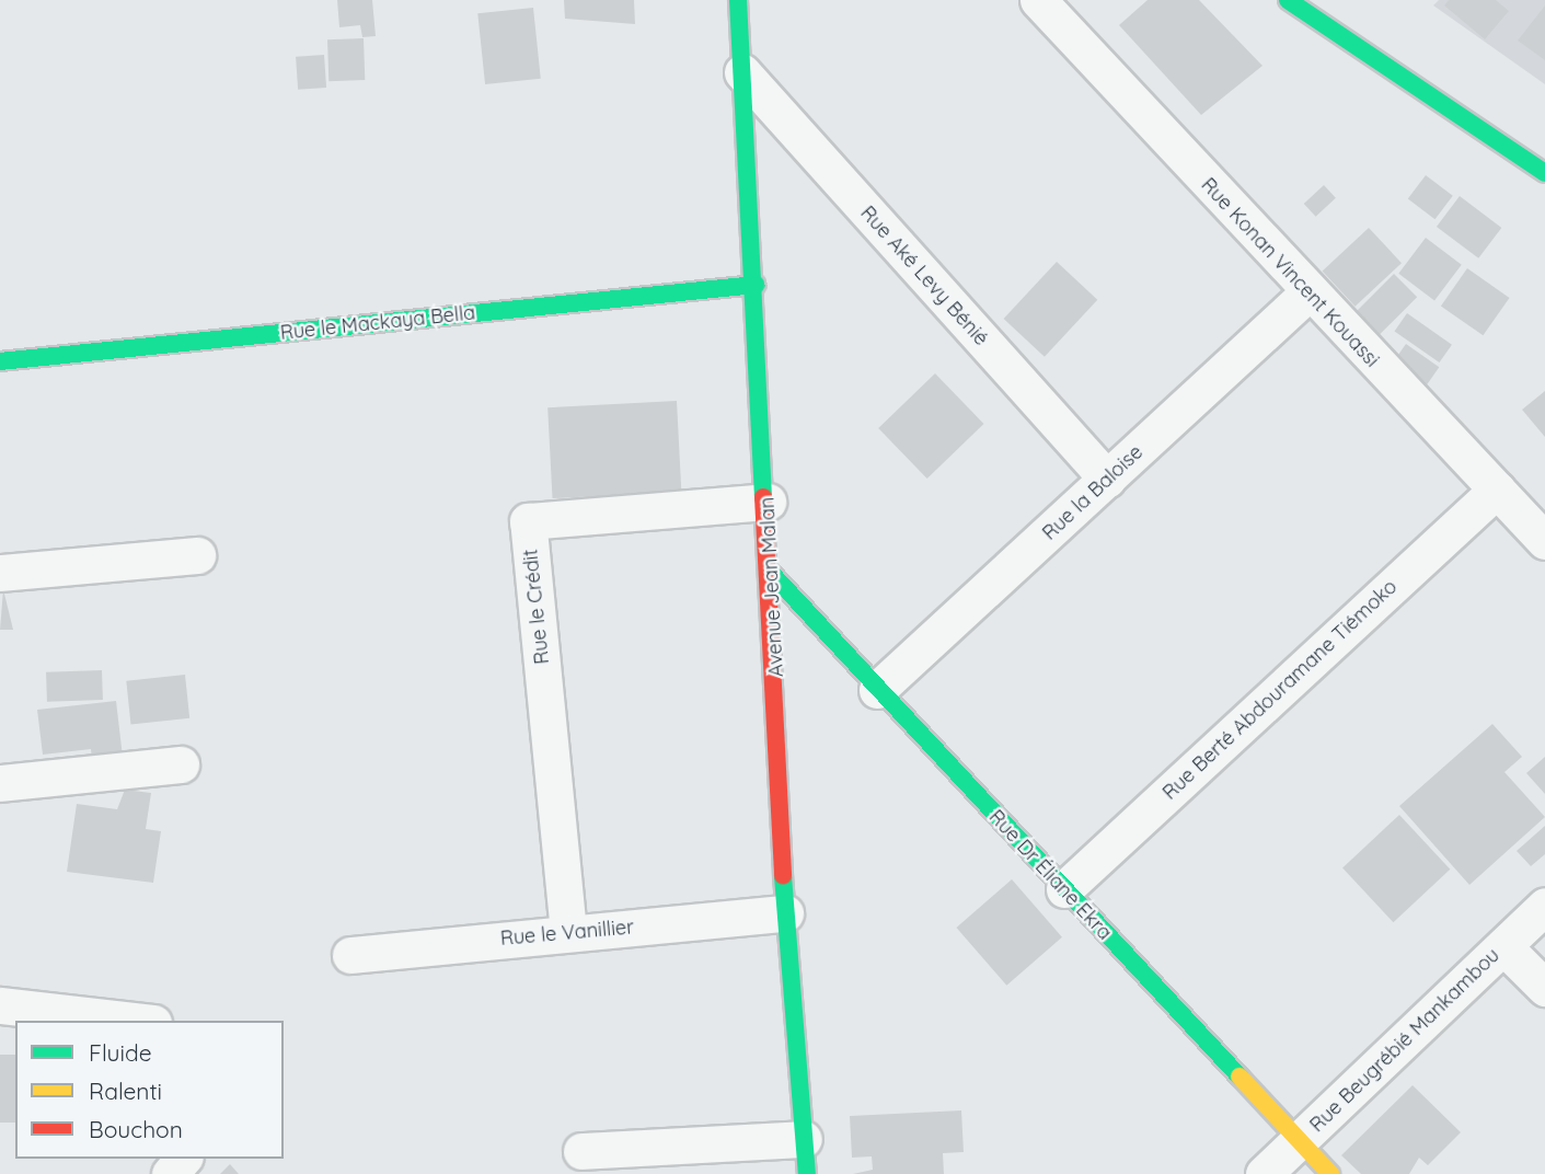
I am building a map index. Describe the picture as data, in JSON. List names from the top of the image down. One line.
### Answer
{"streets":{"street":["Rue Konan Vincent Kouassi","Rue Aké Levy Bénié","Rue le Mackaya Bella","Rue la Baloise","Avenue Jean Malan","Rue le Crédit","Rue Berté Abdouramane Tiémoko","Rue Dr Éliane Ekra","Rue le Vanillier","Rue Beugrébié Mankambou"]},"crossings":[["Rue Konan Vincent Kouassi","Rue la Baloise"],["Rue Konan Vincent Kouassi","Rue Berté Abdouramane Tiémoko"],["Rue Aké Levy Bénié","Rue la Baloise"],["Rue Aké Levy Bénié","Avenue Jean Malan"],["Rue le Mackaya Bella","Avenue Jean Malan"],["Rue la Baloise","Rue Dr Éliane Ekra"],["Avenue Jean Malan","Rue le Crédit"],["Avenue Jean Malan","Rue Dr Éliane Ekra"],["Avenue Jean Malan","Rue le Vanillier"],["Rue le Crédit","Rue le Vanillier"],["Rue Berté Abdouramane Tiémoko","Rue Dr Éliane Ekra"],["Rue Dr Éliane Ekra","Rue Beugrébié Mankambou"]],"legend":["Fluide","Ralenti","Bouchon"]}
